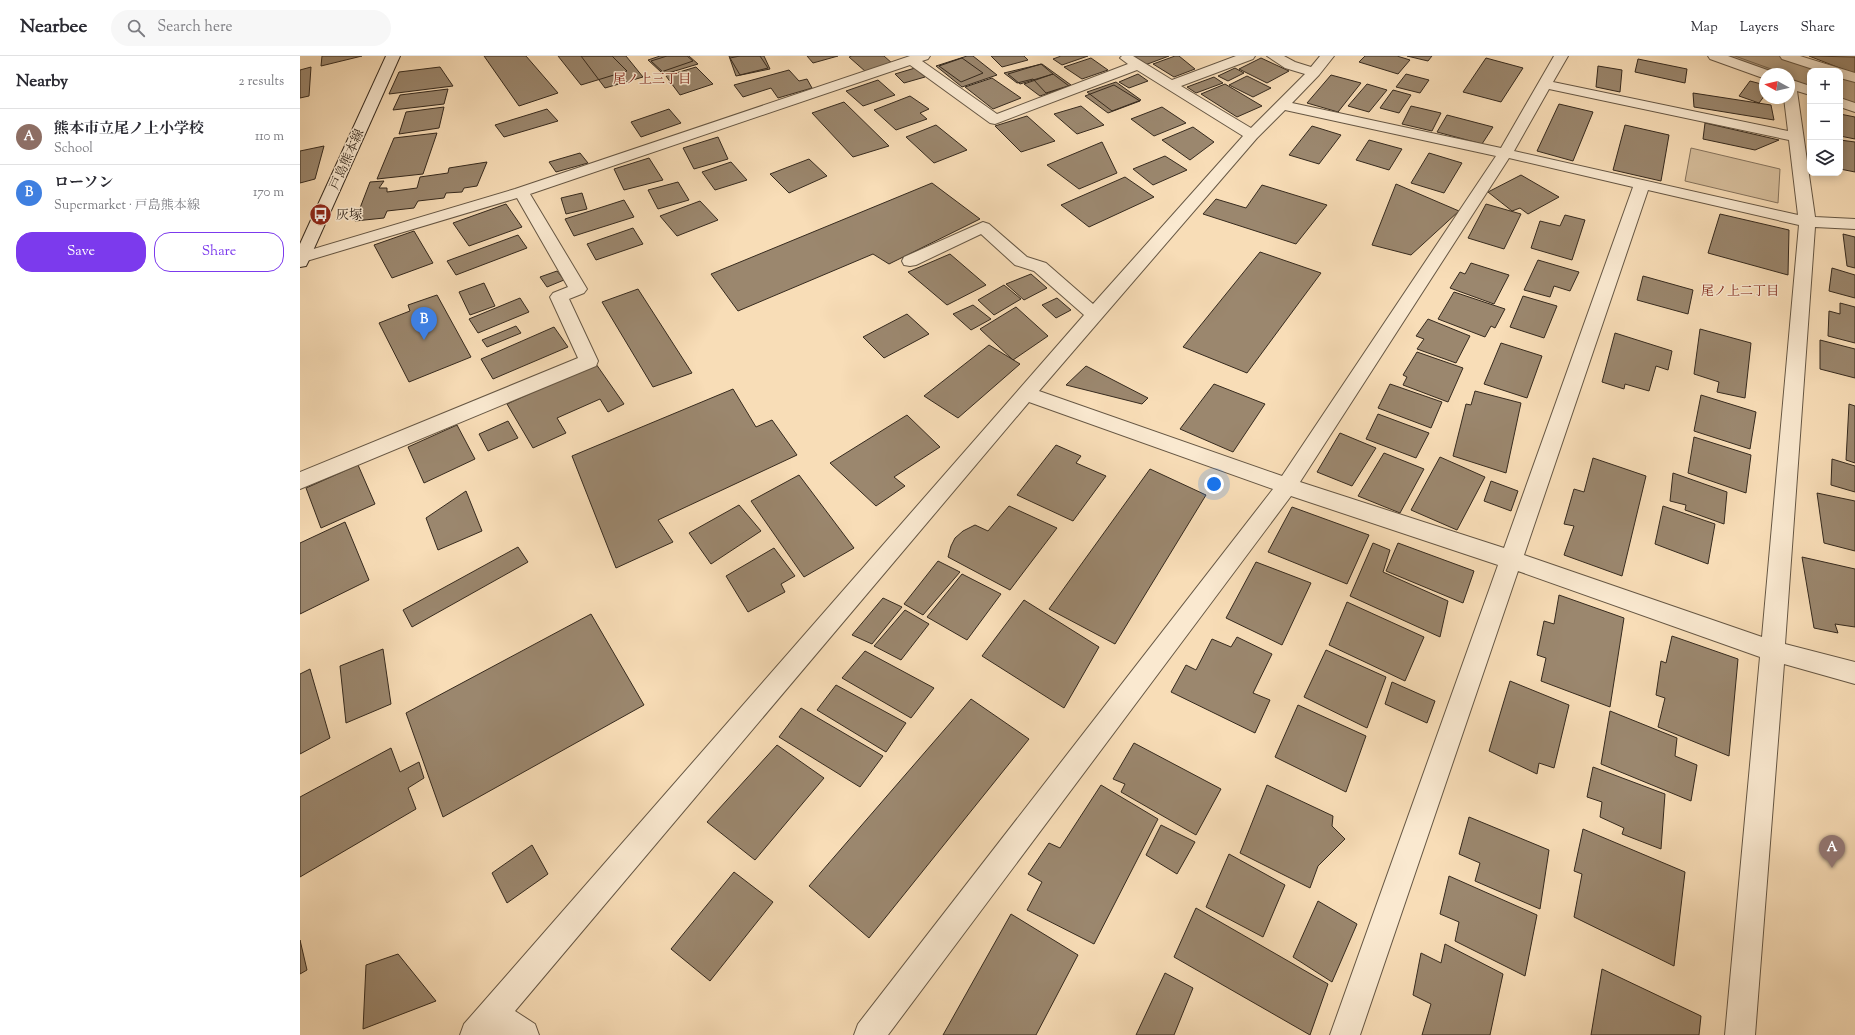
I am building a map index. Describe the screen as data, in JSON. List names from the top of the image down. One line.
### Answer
{"streets":{"street":["戸島熊本線"]},"districts":["尾ノ上三丁目","尾ノ上二丁目"],"places":{"bus stop":["灰塚"]},"north":"left","page":{"header":"Nearbee","search":"Search here","nav":["Map","Layers","Share"],"heading":["Nearby","2 results"],"map_buttons":["+","−"],"list":[{"mark":"A","name":"熊本市立尾ノ上小学校","note":"School","value":"110 m"},{"mark":"B","name":"ローソン","note":"Supermarket · 戸島熊本線","value":"170 m"}],"buttons":["Save","Share"],"pins":["B","A"]}}
